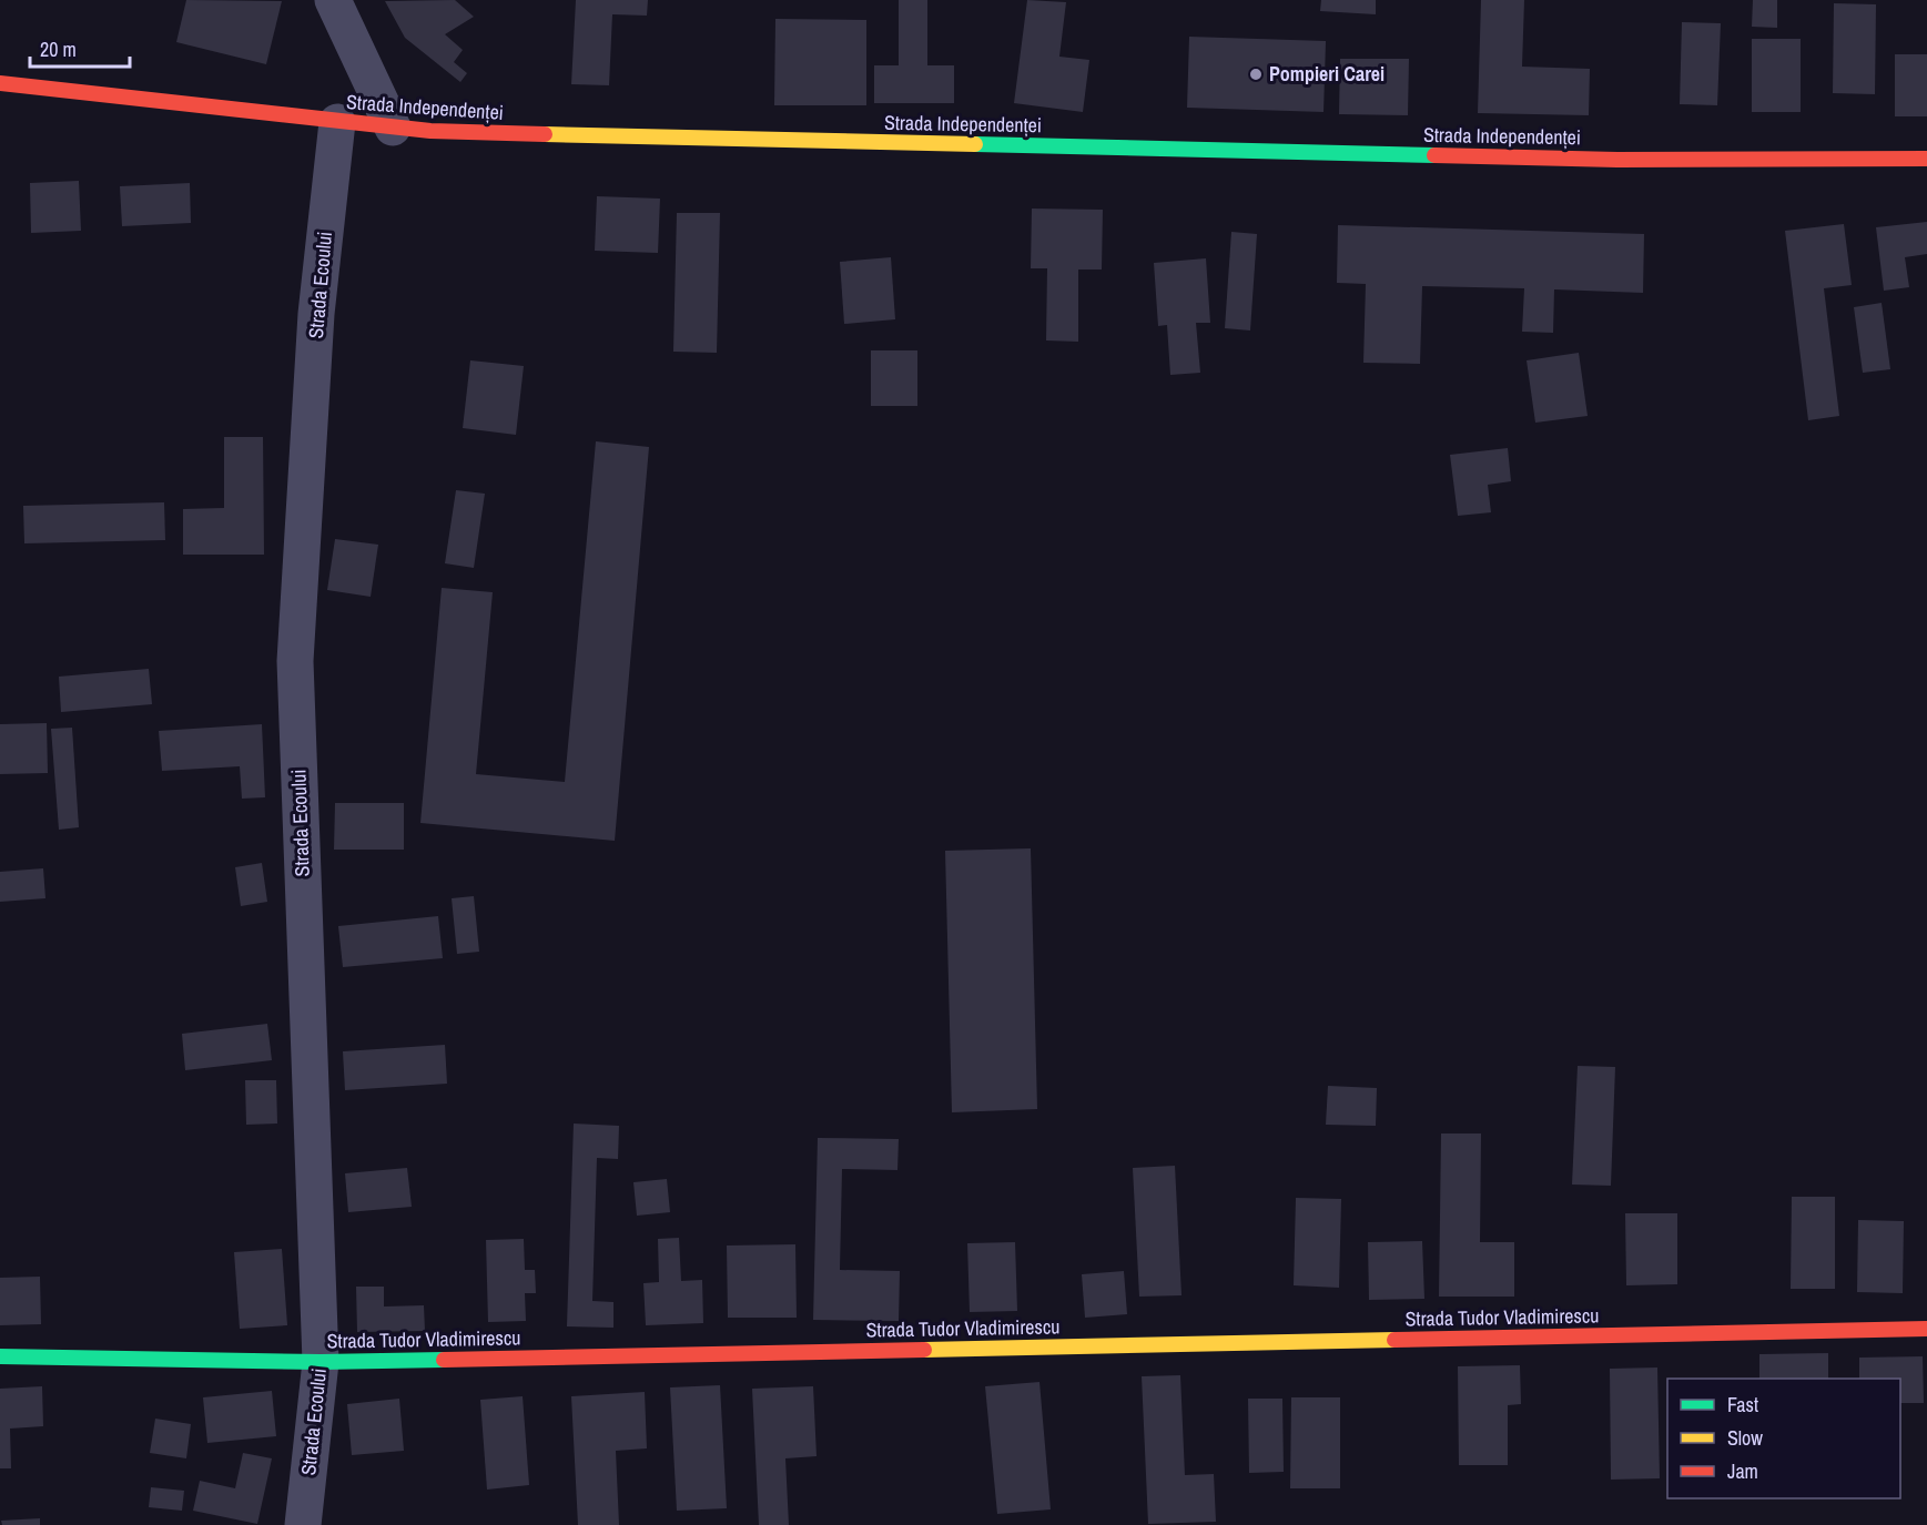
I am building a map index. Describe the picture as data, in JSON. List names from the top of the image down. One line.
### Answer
{"streets":{"street":["Strada Independenței","Strada Ecoului","Strada Tudor Vladimirescu"]},"crossings":[["Strada Independenței","Strada Ecoului"],["Strada Ecoului","Strada Tudor Vladimirescu"]],"places":["Pompieri Carei"],"legend":["Fast","Slow","Jam"],"scale_bar":"20 m"}
